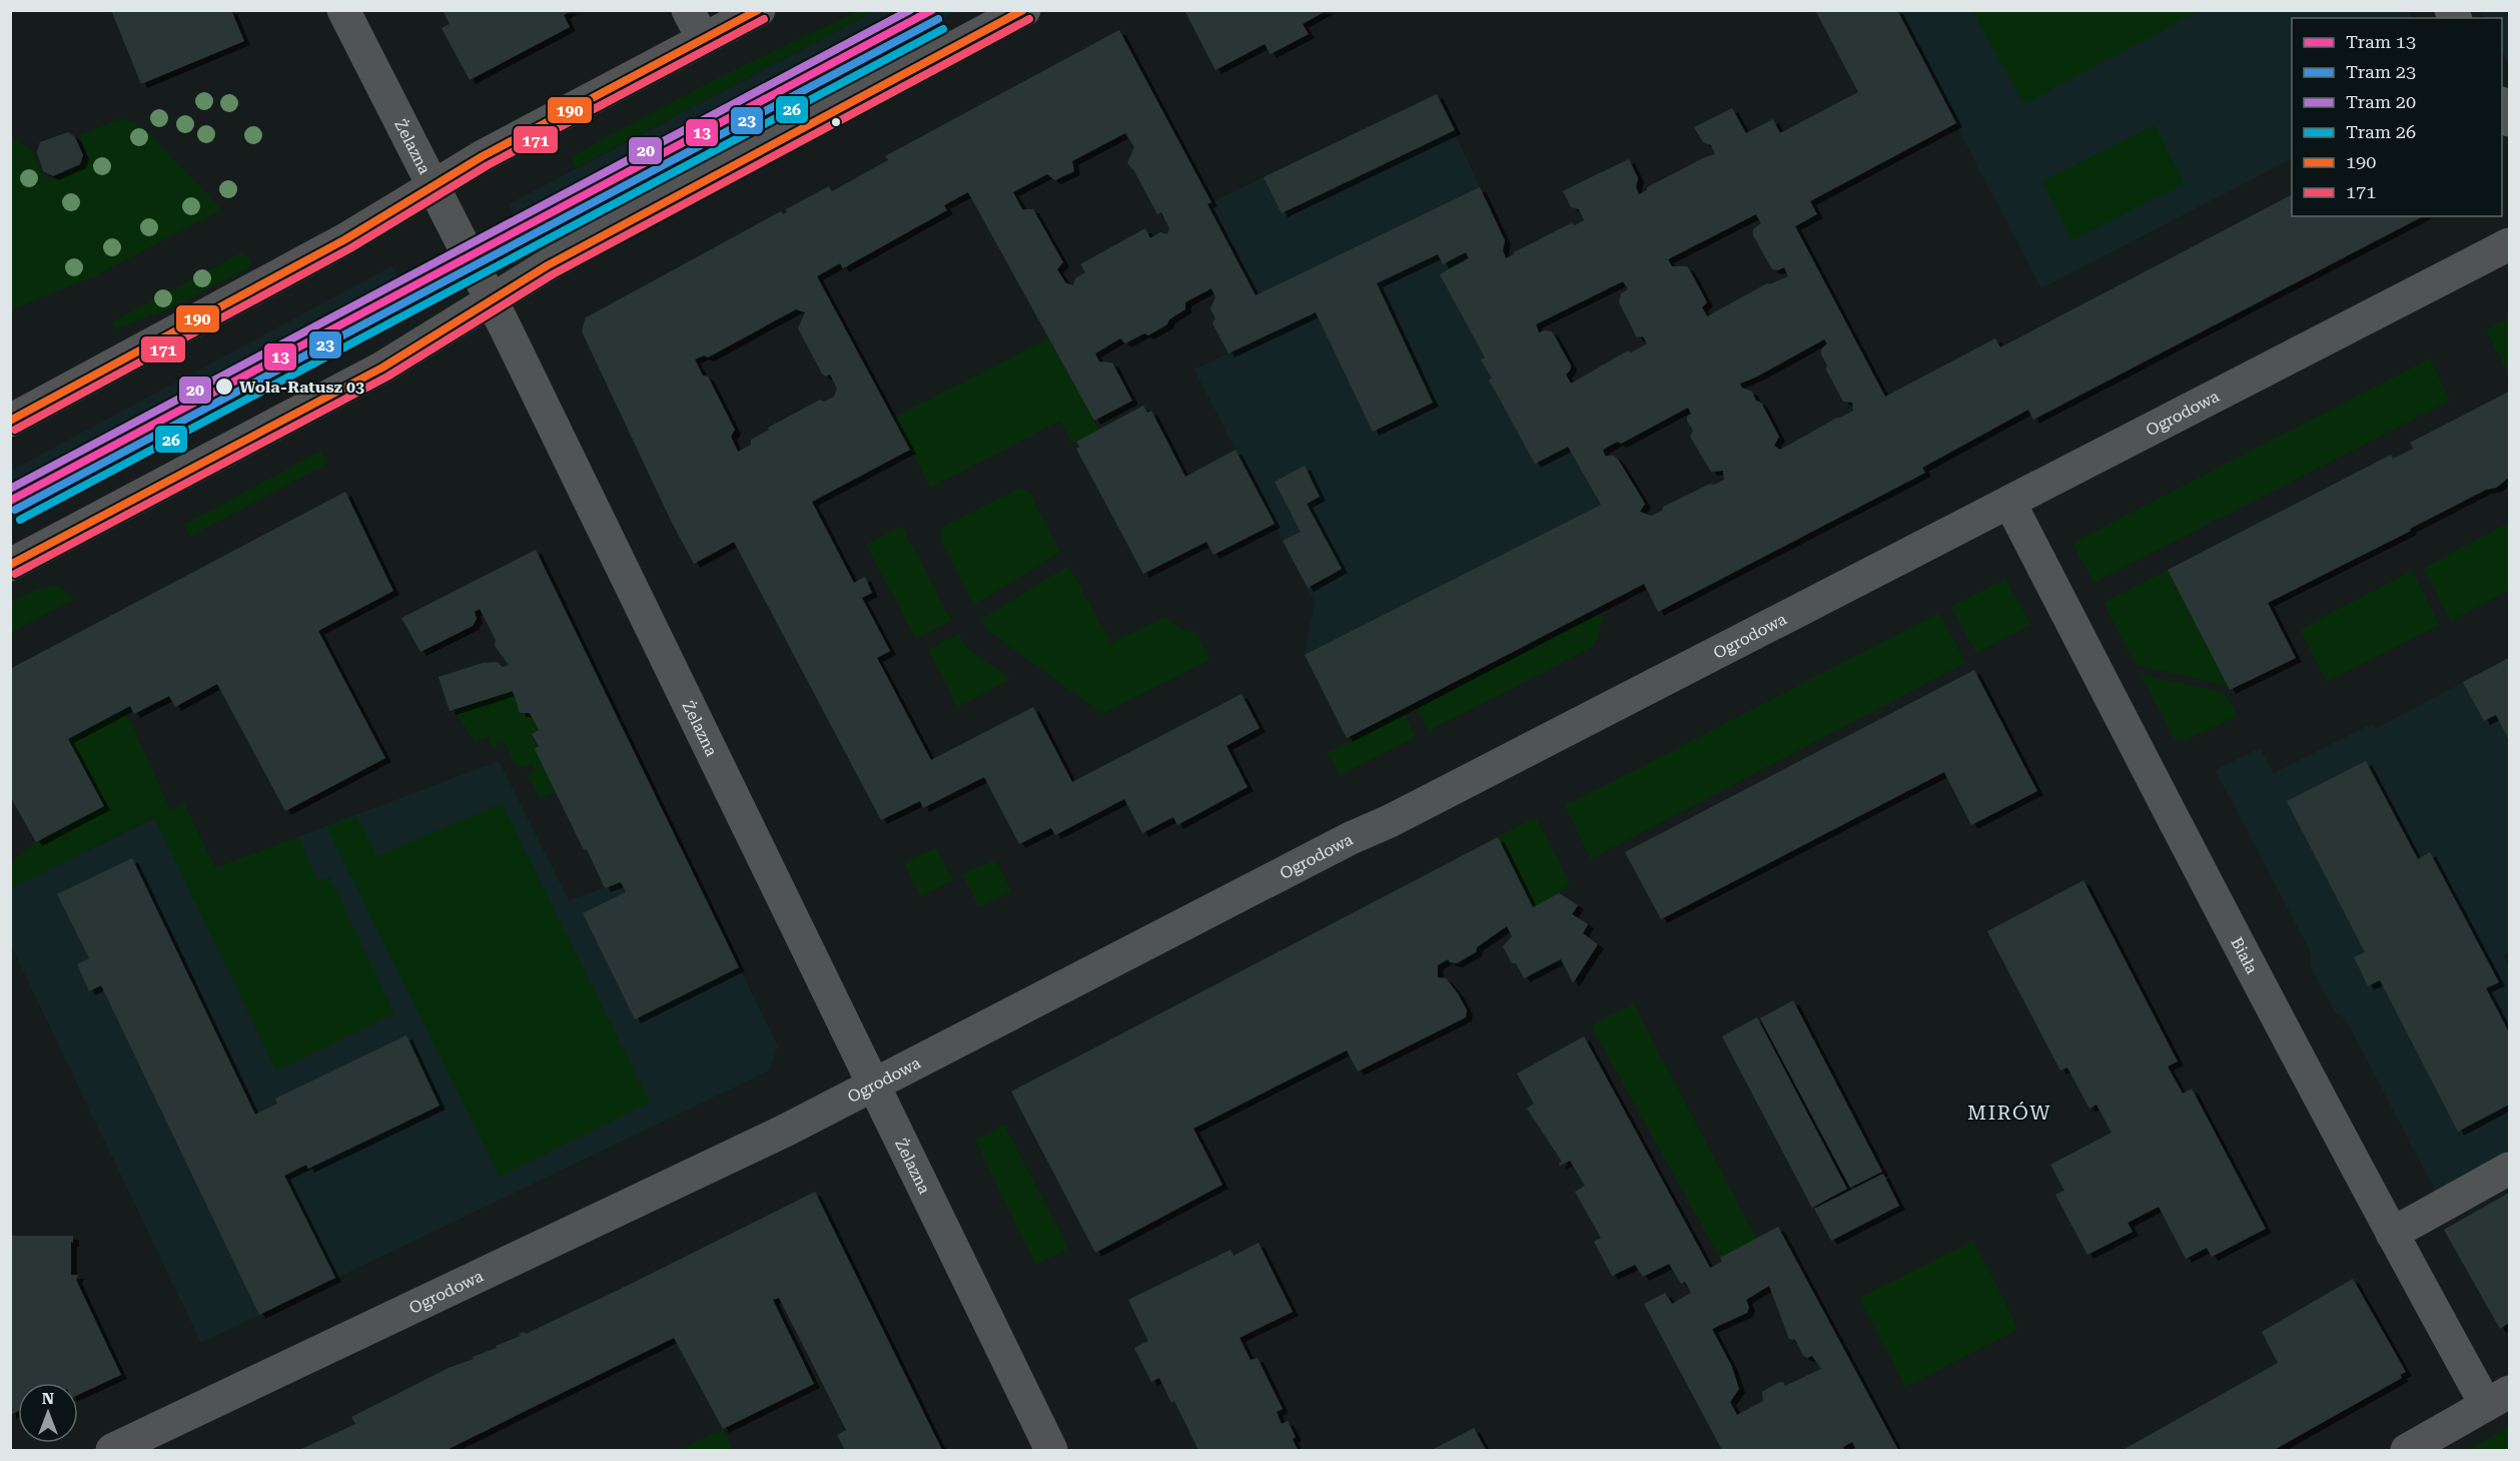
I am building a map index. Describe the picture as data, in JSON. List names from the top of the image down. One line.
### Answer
{"streets":{"street":["Żelazna","Ogrodowa","Biała"]},"crossings":[["Żelazna","Ogrodowa"],["Ogrodowa","Biała"]],"districts":["MIRÓW"],"places":["Wola-Ratusz 03"],"lines":["tram line 13","tram line 20","transit line 190","tram line 23","transit line 171","tram line 26"],"legend":["Tram 13","Tram 23","Tram 20","Tram 26","190","171"],"north":"top"}
